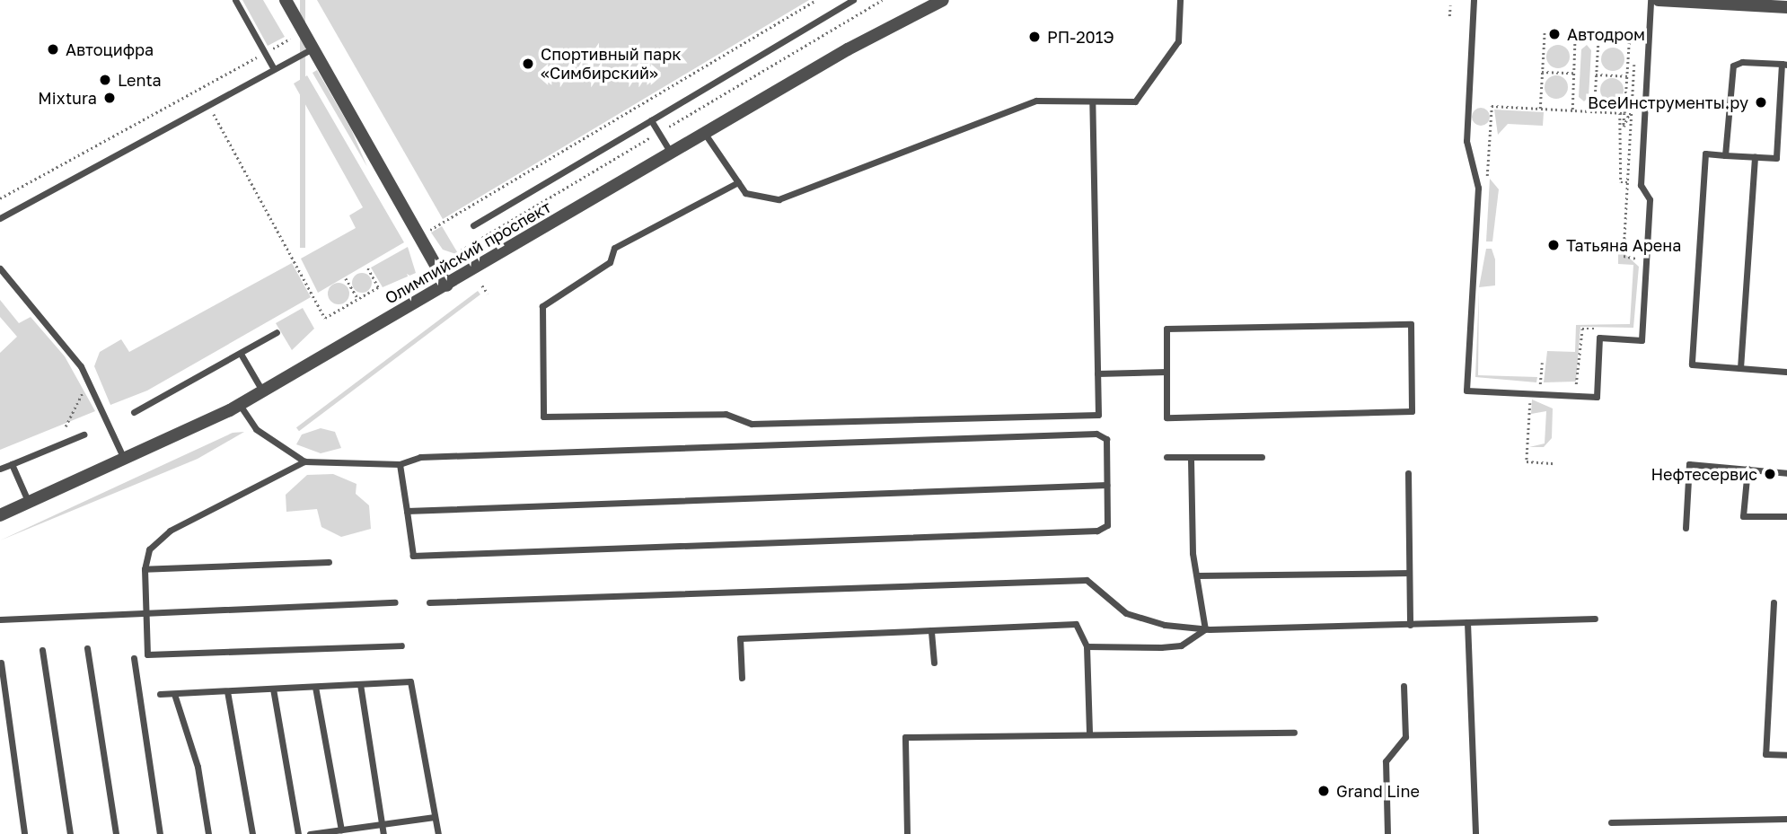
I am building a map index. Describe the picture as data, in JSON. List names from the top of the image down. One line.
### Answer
{"streets":{"street":["Олимпийский проспект"]},"places":["Автодром","РП-201Э","Автоцифра","Спортивный парк «Симбирский»","Lenta","Mixtura","ВсеИнструменты.ру","Татьяна Арена","Нефтесервис","Grand Line"]}
